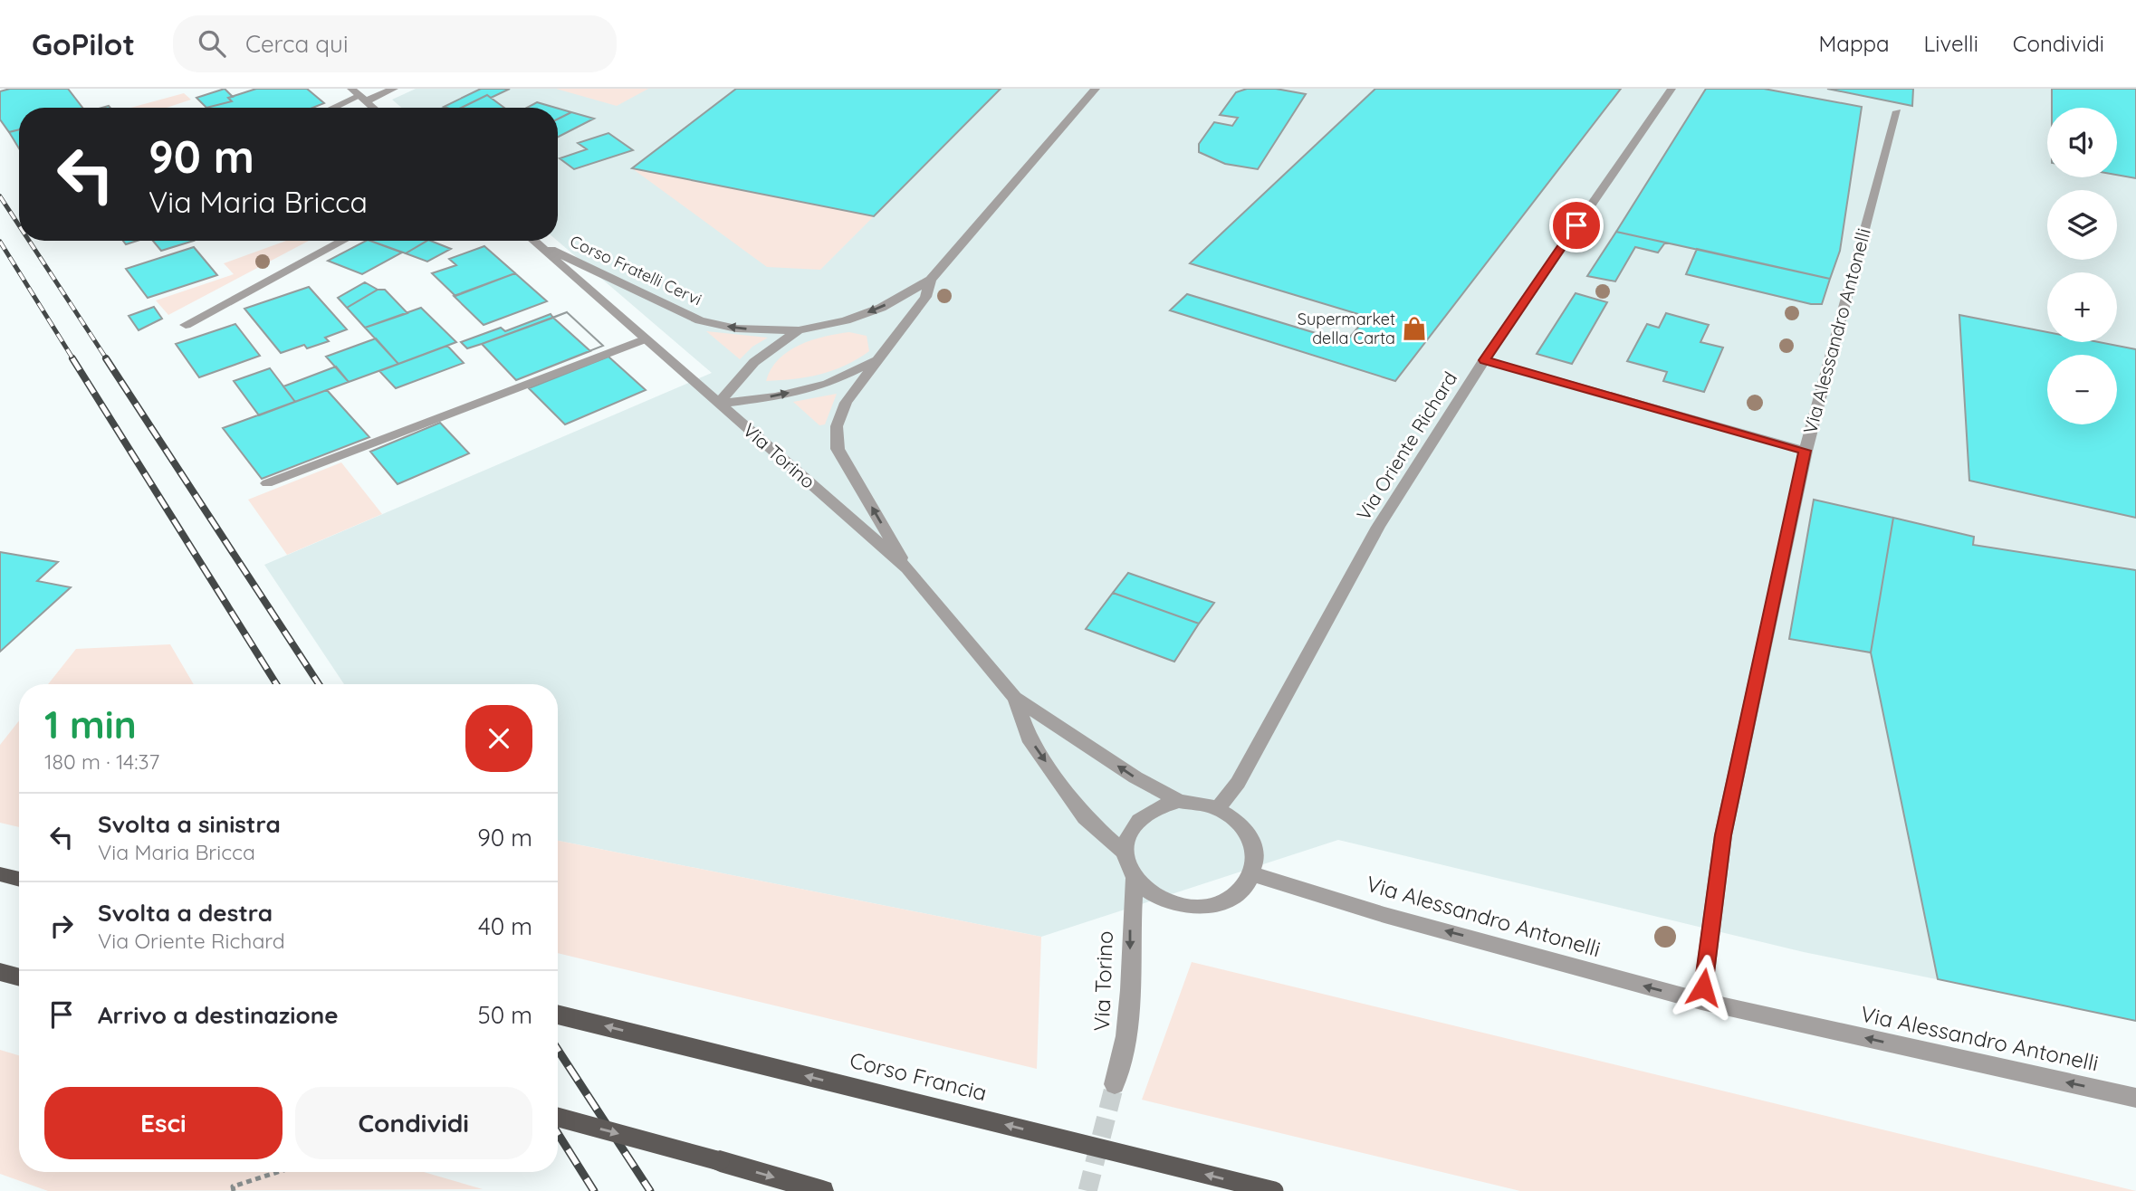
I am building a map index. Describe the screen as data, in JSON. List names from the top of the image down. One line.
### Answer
{"streets":{"main road":["Corso Francia"],"street":["Corso Fratelli Cervi","Via Alessandro Antonelli","Via Oriente Richard","Via Torino"]},"crossings":[["Corso Fratelli Cervi","Via Torino"],["Via Alessandro Antonelli","Via Oriente Richard"],["Via Alessandro Antonelli","Via Torino"],["Via Oriente Richard","Via Torino"]],"one_way":["Via Alessandro Antonelli"],"places":{"shop":["Supermarket della Carta"]},"page":{"header":"GoPilot","search":"Cerca qui","nav":["Mappa","Livelli","Condividi"],"map_buttons":["+","−"],"turn":["90 m","Via Maria Bricca"],"heading":["1 min","180 m · 14:37"],"list":[{"name":"Svolta a sinistra","note":"Via Maria Bricca","value":"90 m"},{"name":"Svolta a destra","note":"Via Oriente Richard","value":"40 m"},{"name":"Arrivo a destinazione","value":"50 m"}],"buttons":["Esci","Condividi"]}}
